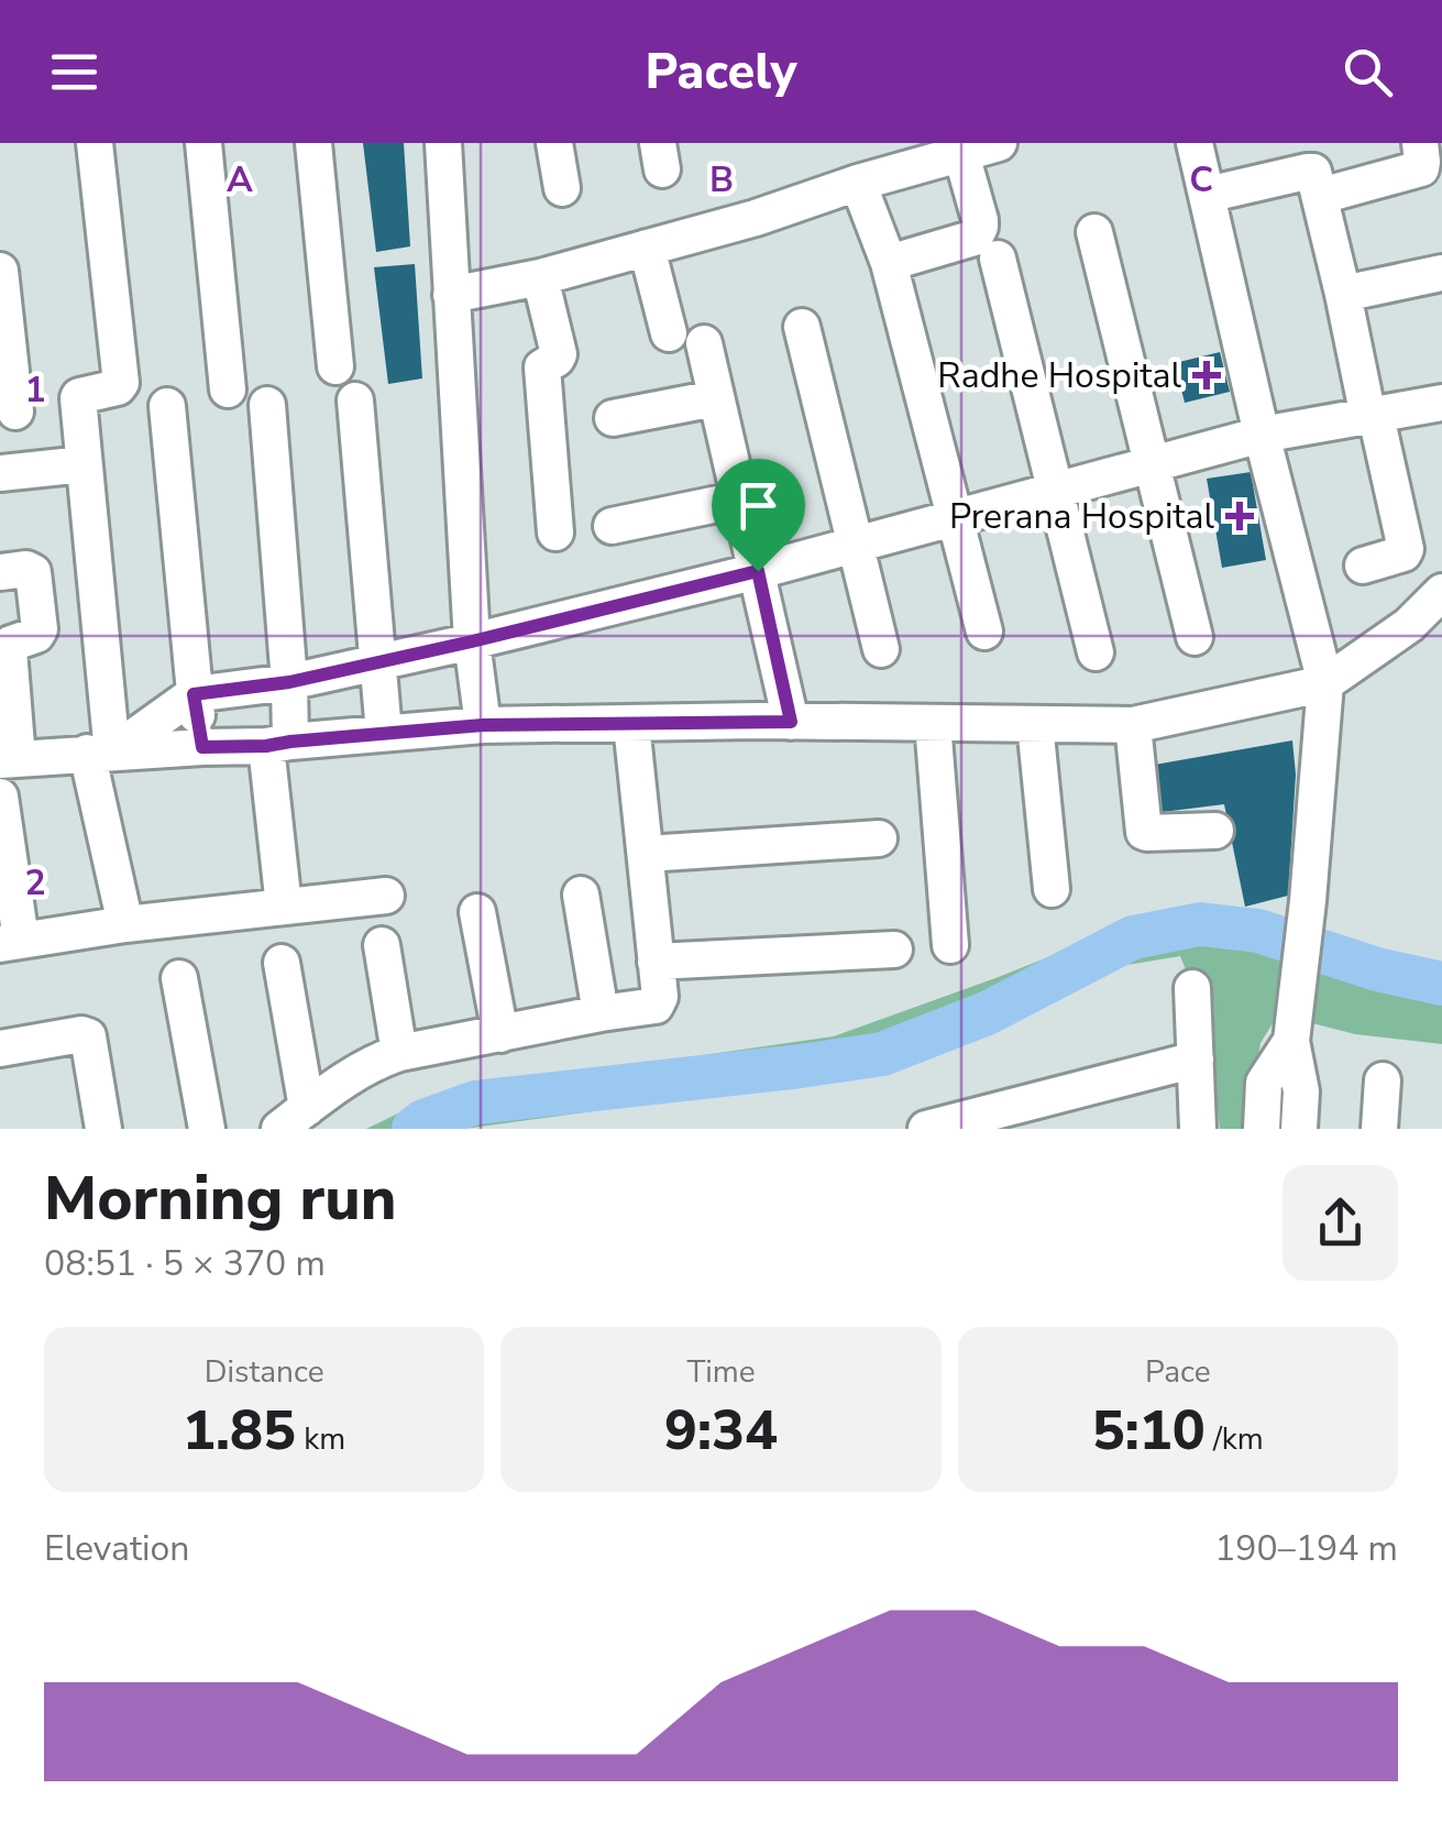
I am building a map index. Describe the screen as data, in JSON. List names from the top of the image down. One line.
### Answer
{"places":{"health":["Radhe Hospital","Prerana Hospital"]},"page":{"header":"Pacely","heading":["Morning run","08:51 · 5 × 370 m"],"stats":[["Distance","1.85 km"],["Time","9:34"],["Pace","5:10 /km"]],"chart":["Elevation","190–194 m"]},"grid":{"columns":["A","B","C"],"rows":["1","2"]}}
